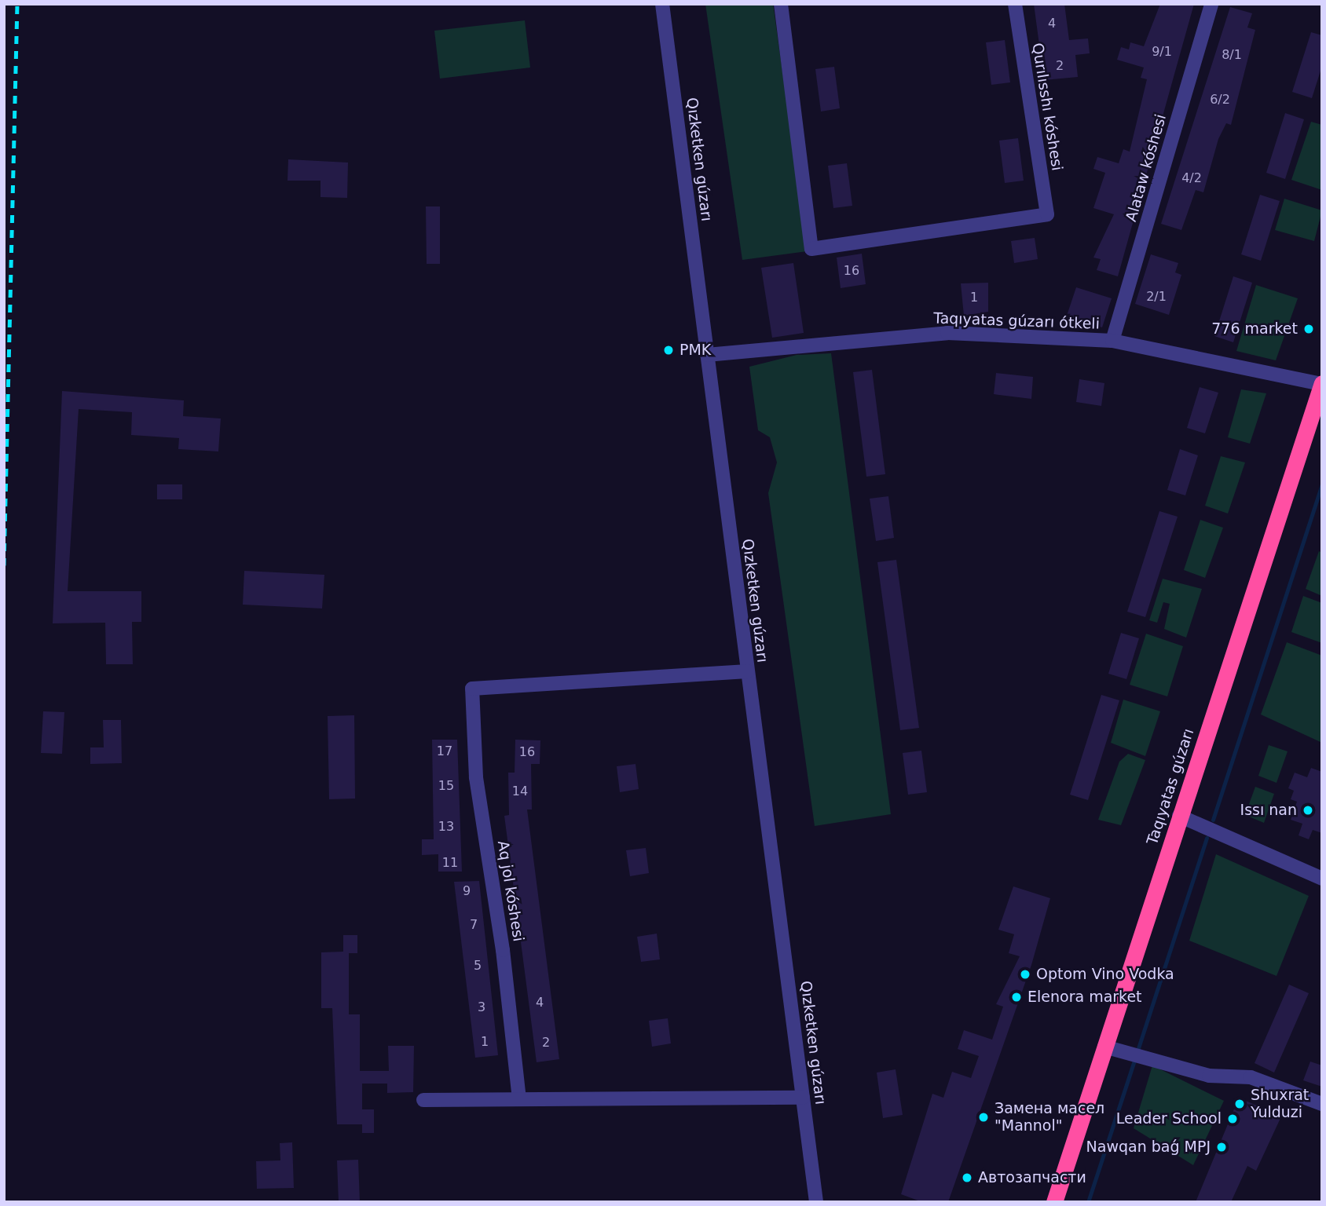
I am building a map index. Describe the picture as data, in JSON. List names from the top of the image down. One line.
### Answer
{"streets":{"highway":["Taqıyatas gúzarı"],"street":["Qurılısshı kóshesi","Qızketken gúzarı","Alataw kóshesi","Taqıyatas gúzarı ótkeli","Aq jol kóshesi"]},"crossings":[["Qızketken gúzarı","Taqıyatas gúzarı ótkeli"],["Qızketken gúzarı","Aq jol kóshesi"],["Alataw kóshesi","Taqıyatas gúzarı ótkeli"],["Taqıyatas gúzarı ótkeli","Taqıyatas gúzarı"]],"places":["776 market","PMK","Issı nan","Optom Vino Vodka","Elenora market","Shuxrat Yulduzi","Замена масел \"Mannol\"","Leader School","Nawqan baǵ MPJ","Автозапчасти"],"house_numbers":["4","9/1","8/1","2","6/2","4/2","16","2/1","1","17","16","15","14","13","11","9","7","5","4","3","1","2"]}
